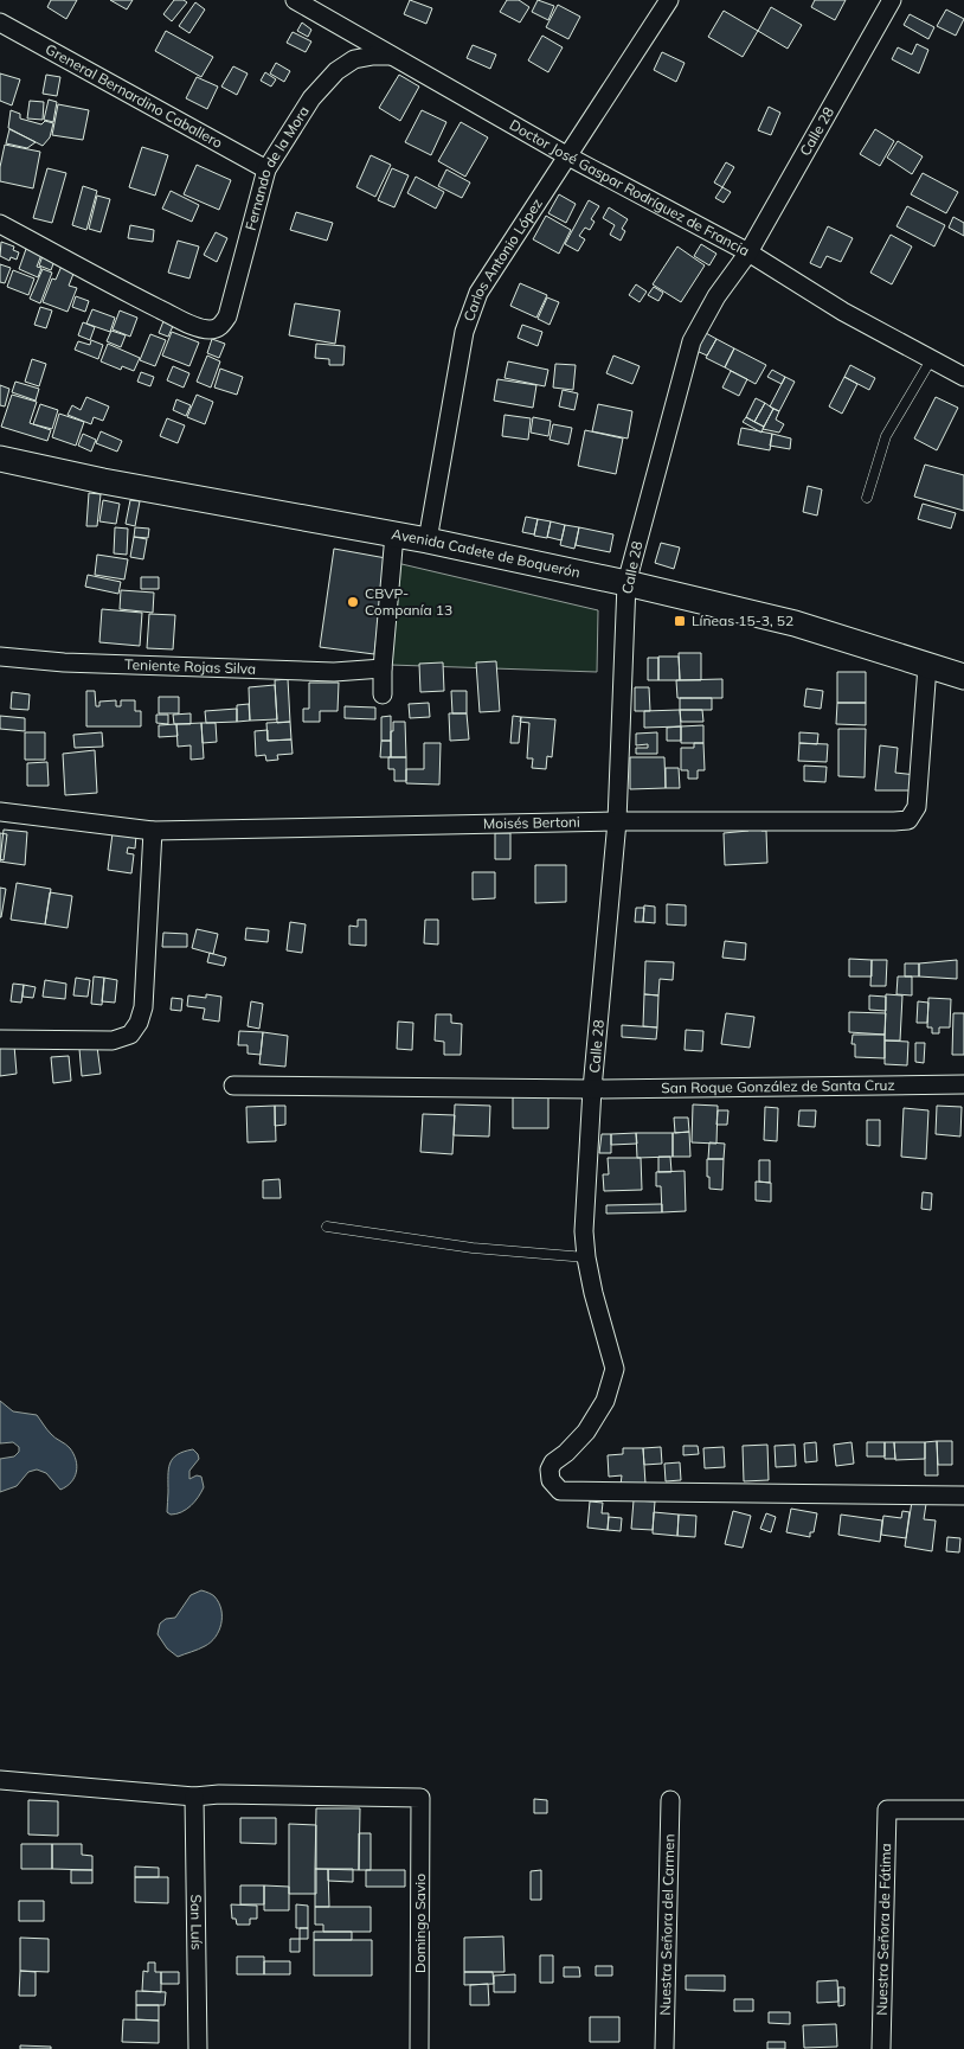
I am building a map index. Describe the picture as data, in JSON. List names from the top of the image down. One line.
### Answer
{"streets":{"main road":["Avenida Cadete de Boquerón"],"street":["Greneral Bernardino Caballero","Calle 28","Fernando de la Mora","Doctor José Gaspar Rodríguez de Francia","Carlos Antonio López","Teniente Rojas Silva","Moisés Bertoni","San Roque González de Santa Cruz","San Luís","Domingo Savio","Nuestra Señora del Carmen","Nuestra Señora de Fátima"]},"crossings":[["Greneral Bernardino Caballero","Fernando de la Mora"],["Calle 28","Doctor José Gaspar Rodríguez de Francia"],["Calle 28","Avenida Cadete de Boquerón"],["Calle 28","Moisés Bertoni"],["Calle 28","San Roque González de Santa Cruz"],["Fernando de la Mora","Doctor José Gaspar Rodríguez de Francia"],["Doctor José Gaspar Rodríguez de Francia","Carlos Antonio López"],["Carlos Antonio López","Avenida Cadete de Boquerón"],["Avenida Cadete de Boquerón","Moisés Bertoni"],["San Luís","Domingo Savio"]],"places":{"other":["CBVP- Companía 13"],"transit":["Líneas 15-3, 52"]}}
